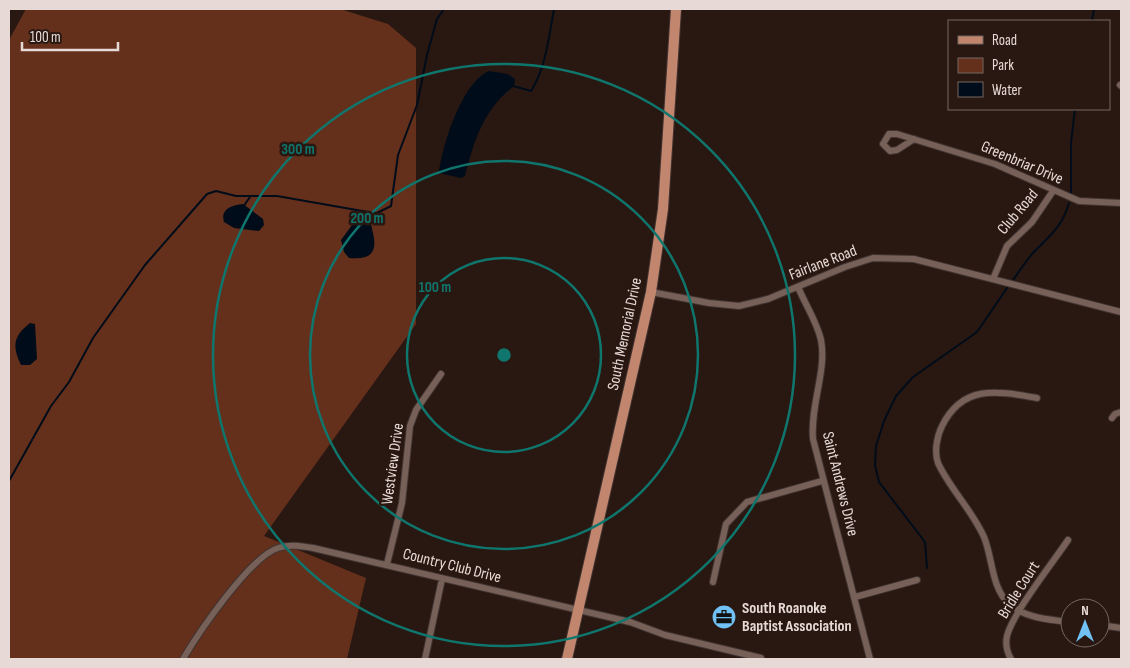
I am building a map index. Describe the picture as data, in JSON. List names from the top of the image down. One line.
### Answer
{"streets":{"main road":["South Memorial Drive"],"street":["Greenbriar Drive","Club Road","Fairlane Road","Westview Drive","Saint Andrews Drive","Country Club Drive","Bridle Court"]},"crossings":[["Greenbriar Drive","Club Road"],["Club Road","Fairlane Road"],["Fairlane Road","South Memorial Drive"],["Fairlane Road","Saint Andrews Drive"],["South Memorial Drive","Country Club Drive"],["Westview Drive","Country Club Drive"]],"places":{"office":["South Roanoke Baptist Association"]},"legend":["Road","Park","Water"],"scale_bar":"100 m","north":"top","rings":["300 m","200 m","100 m"]}
